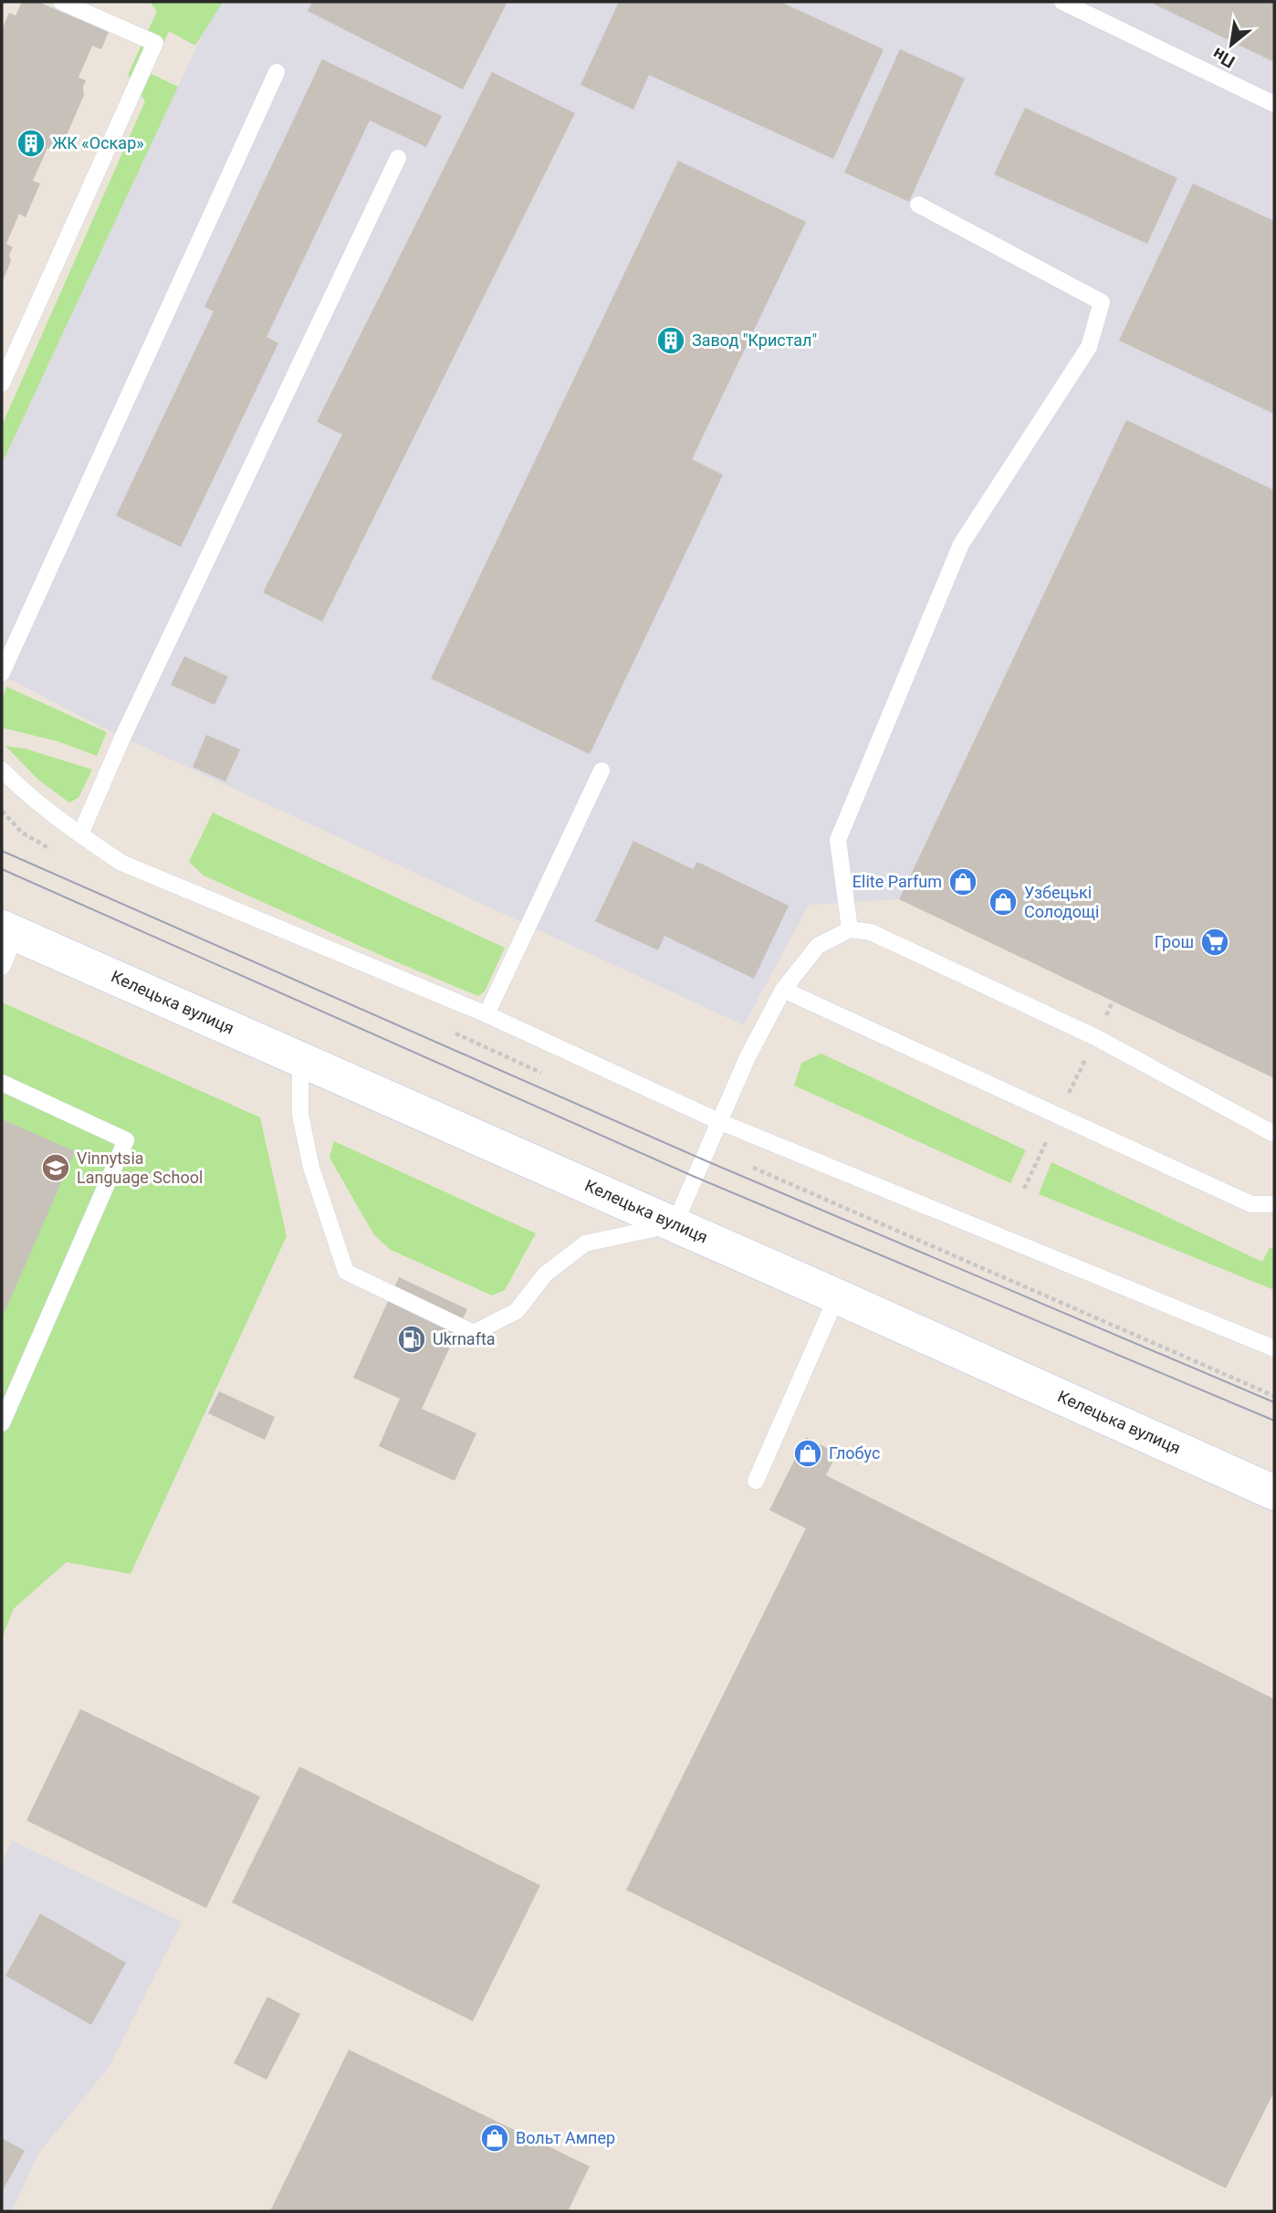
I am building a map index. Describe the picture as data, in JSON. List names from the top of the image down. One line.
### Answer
{"streets":{"main road":["Келецька вулиця"]},"places":{"building":["ЖК «Оскар»","Завод \"Кристал\""],"shop":["Elite Parfum","Узбецькі Солодощі","Глобус","Вольт Ампер"],"supermarket":["Грош"],"school or university":["Vinnytsia Language School"],"fuel station":["Ukrnafta"]},"north":"bottom left"}
